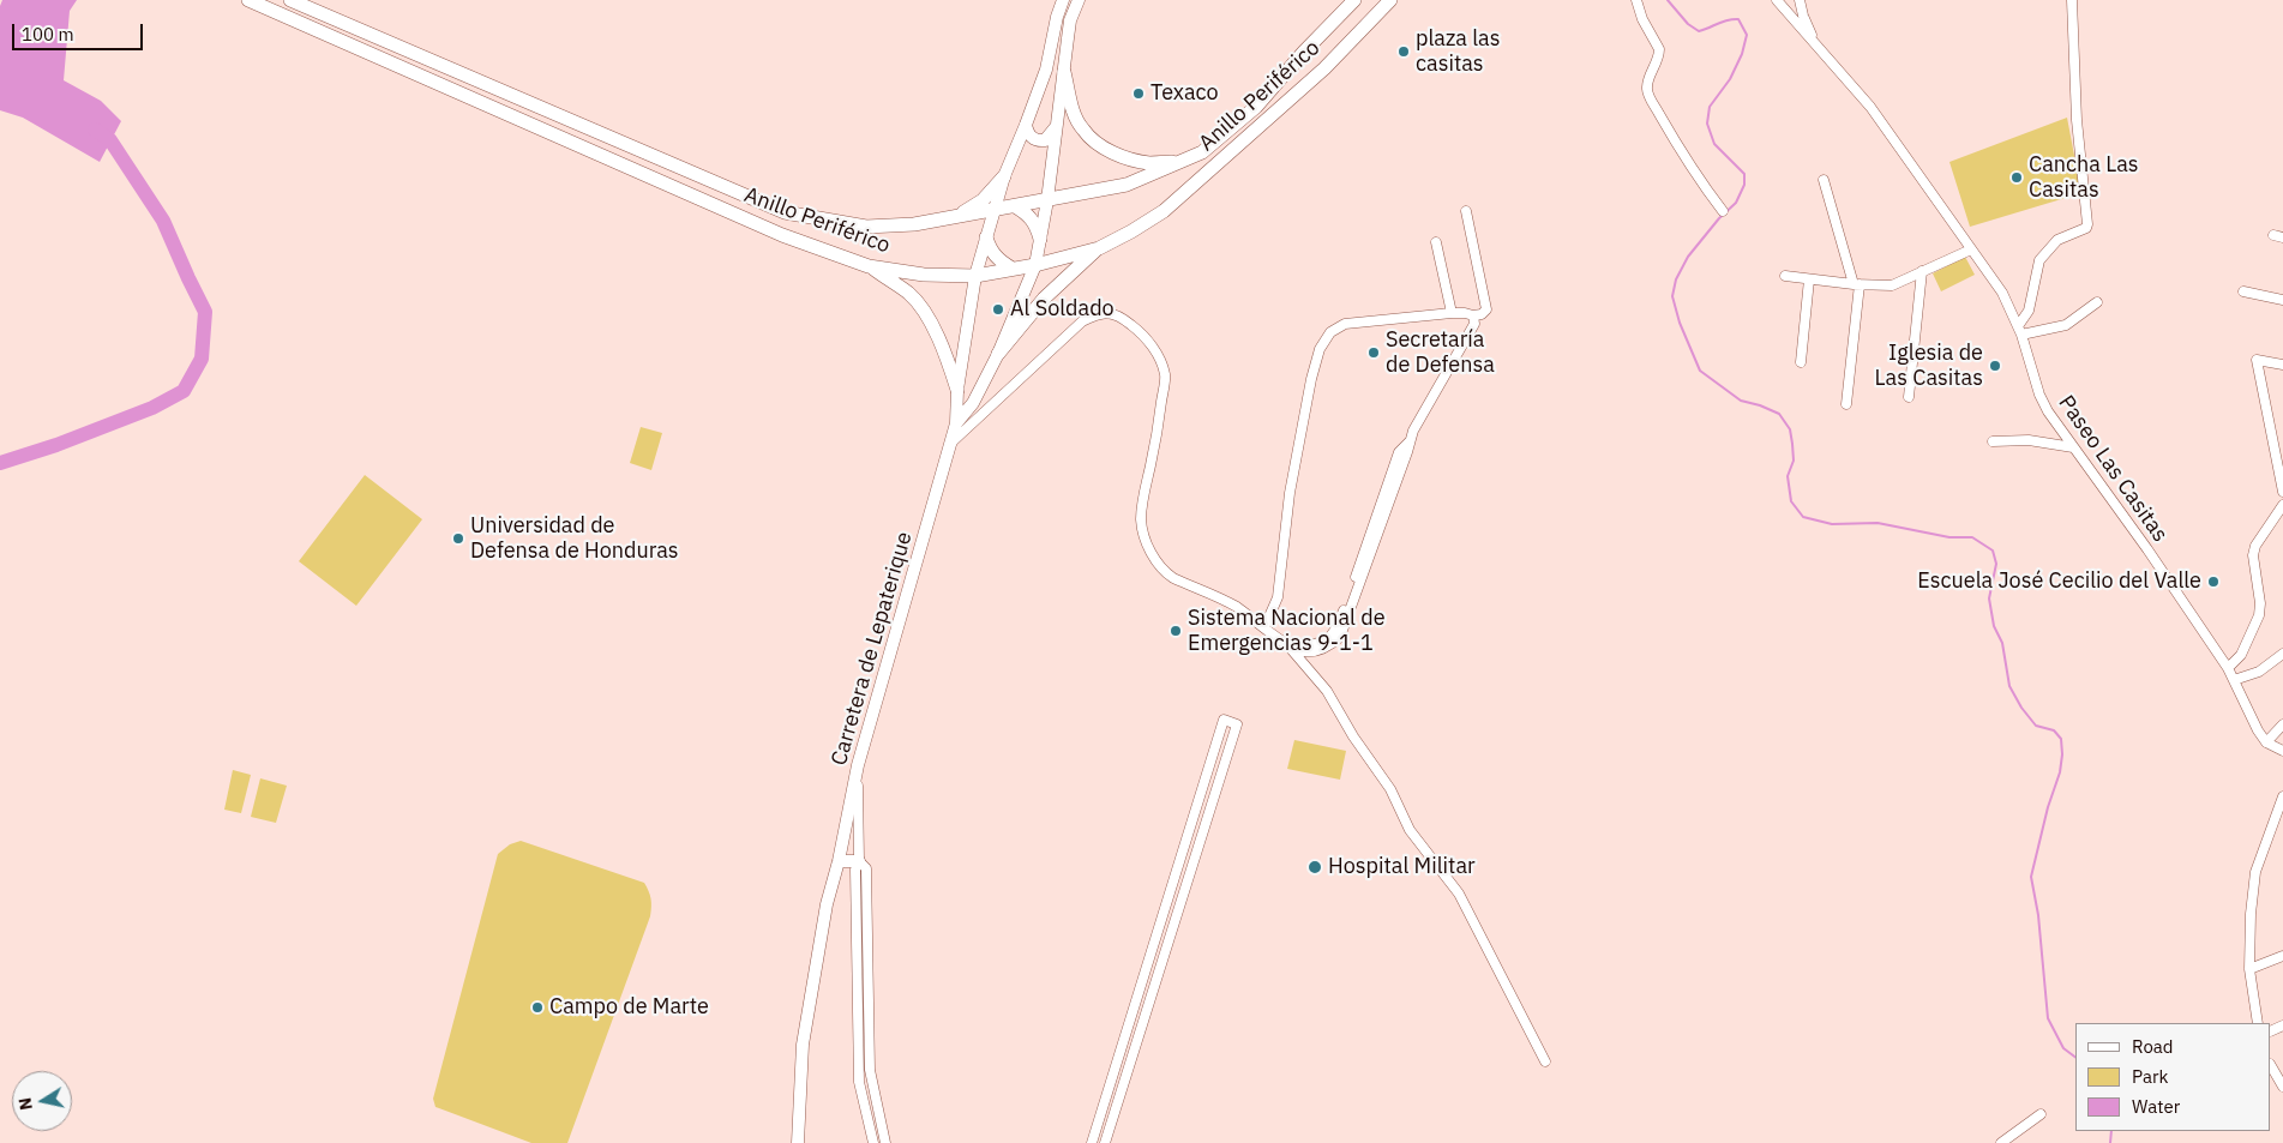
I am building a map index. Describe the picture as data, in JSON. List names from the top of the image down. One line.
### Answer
{"streets":{"highway":["Anillo Periférico"],"main road":["Carretera de Lepaterique"],"street":["Paseo Las Casitas"]},"crossings":[["Anillo Periférico","Carretera de Lepaterique"]],"places":["plaza las casitas","Texaco","Cancha Las Casitas","Al Soldado","Secretaría de Defensa","Iglesia de Las Casitas","Universidad de Defensa de Honduras","Escuela José Cecilio del Valle","Sistema Nacional de Emergencias 9-1-1","Hospital Militar","Campo de Marte"],"legend":["Road","Park","Water"],"scale_bar":"100 m","north":"left"}
